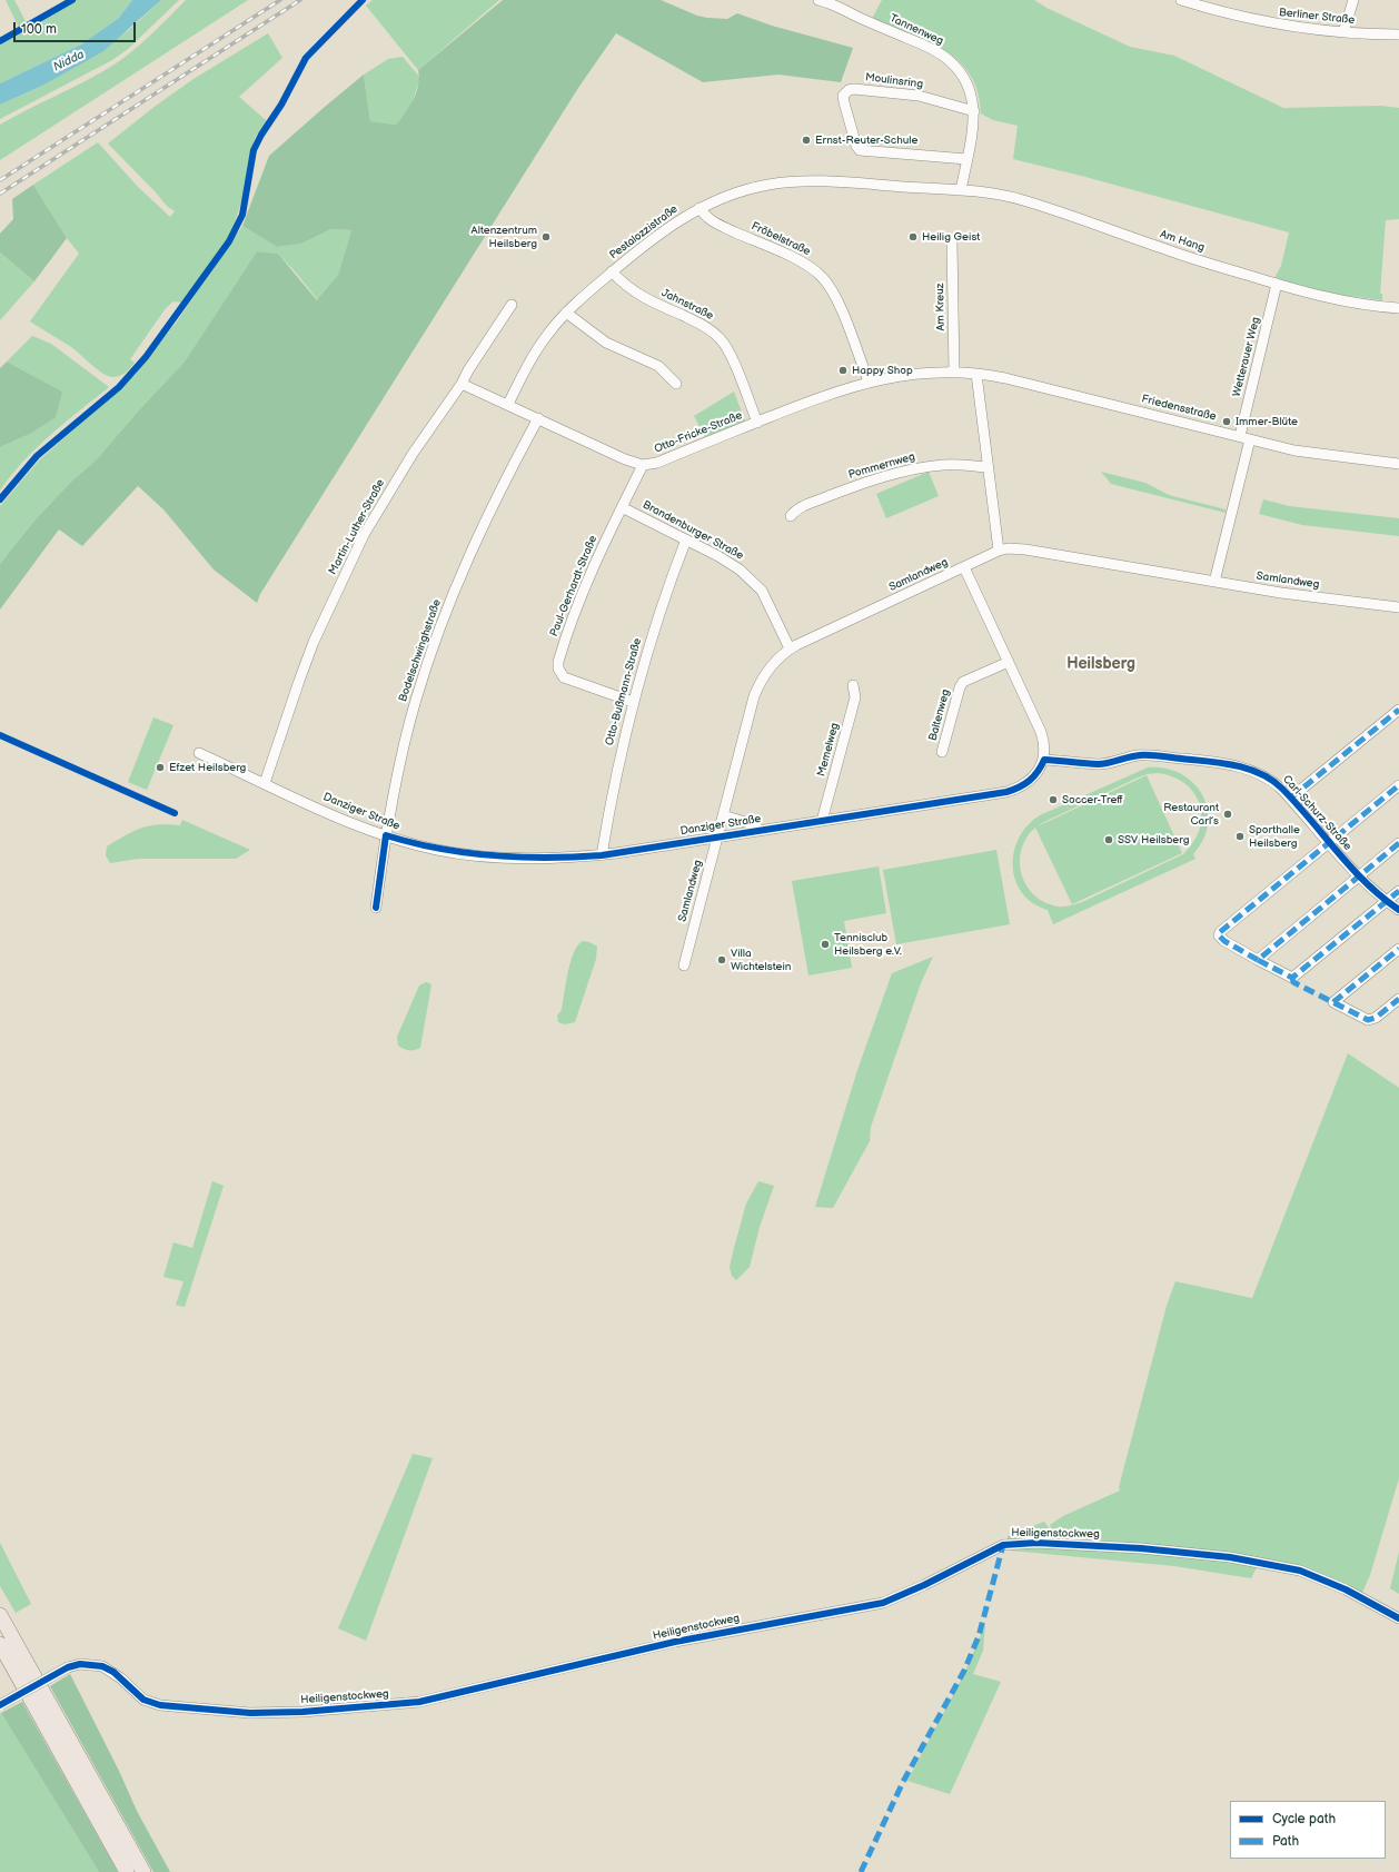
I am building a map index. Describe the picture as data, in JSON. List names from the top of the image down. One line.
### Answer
{"streets":{"street":["Berliner Straße","Tannenweg","Moulinsring","Pestalozzistraße","Fröbelstraße","Am Hang","Jahnstraße","Am Kreuz","Wetterauer Weg","Friedensstraße","Otto-Fricke-Straße","Pommernweg","Martin-Luther-Straße","Brandenburger Straße","Samlandweg","Paul-Gerhardt-Straße","Bodelschwinghstraße","Otto-Bußmann-Straße","Baltenweg","Memelweg","Danziger Straße","Carl-Schurz-Straße","Heiligenstockweg"]},"crossings":[["Tannenweg","Moulinsring"],["Tannenweg","Pestalozzistraße"],["Tannenweg","Am Hang"],["Pestalozzistraße","Fröbelstraße"],["Pestalozzistraße","Am Hang"],["Pestalozzistraße","Jahnstraße"],["Fröbelstraße","Otto-Fricke-Straße"],["Am Hang","Wetterauer Weg"],["Jahnstraße","Otto-Fricke-Straße"],["Am Kreuz","Friedensstraße"],["Am Kreuz","Otto-Fricke-Straße"],["Wetterauer Weg","Friedensstraße"],["Friedensstraße","Otto-Fricke-Straße"],["Otto-Fricke-Straße","Paul-Gerhardt-Straße"],["Martin-Luther-Straße","Danziger Straße"],["Brandenburger Straße","Samlandweg"],["Brandenburger Straße","Paul-Gerhardt-Straße"],["Brandenburger Straße","Otto-Bußmann-Straße"],["Samlandweg","Danziger Straße"],["Paul-Gerhardt-Straße","Otto-Bußmann-Straße"],["Bodelschwinghstraße","Danziger Straße"],["Otto-Bußmann-Straße","Danziger Straße"],["Memelweg","Danziger Straße"],["Danziger Straße","Carl-Schurz-Straße"]],"districts":["Heilsberg"],"water":["Nidda"],"places":["Ernst-Reuter-Schule","Altenzentrum Heilsberg","Heilig Geist","Happy Shop","Immer-Blüte","Efzet Heilsberg","Soccer-Treff","Restaurant Carl´s","Sporthalle Heilsberg","SSV Heilsberg","Tennisclub Heilsberg e.V.","Villa Wichtelstein"],"legend":["Cycle path","Path"],"scale_bar":"100 m"}
